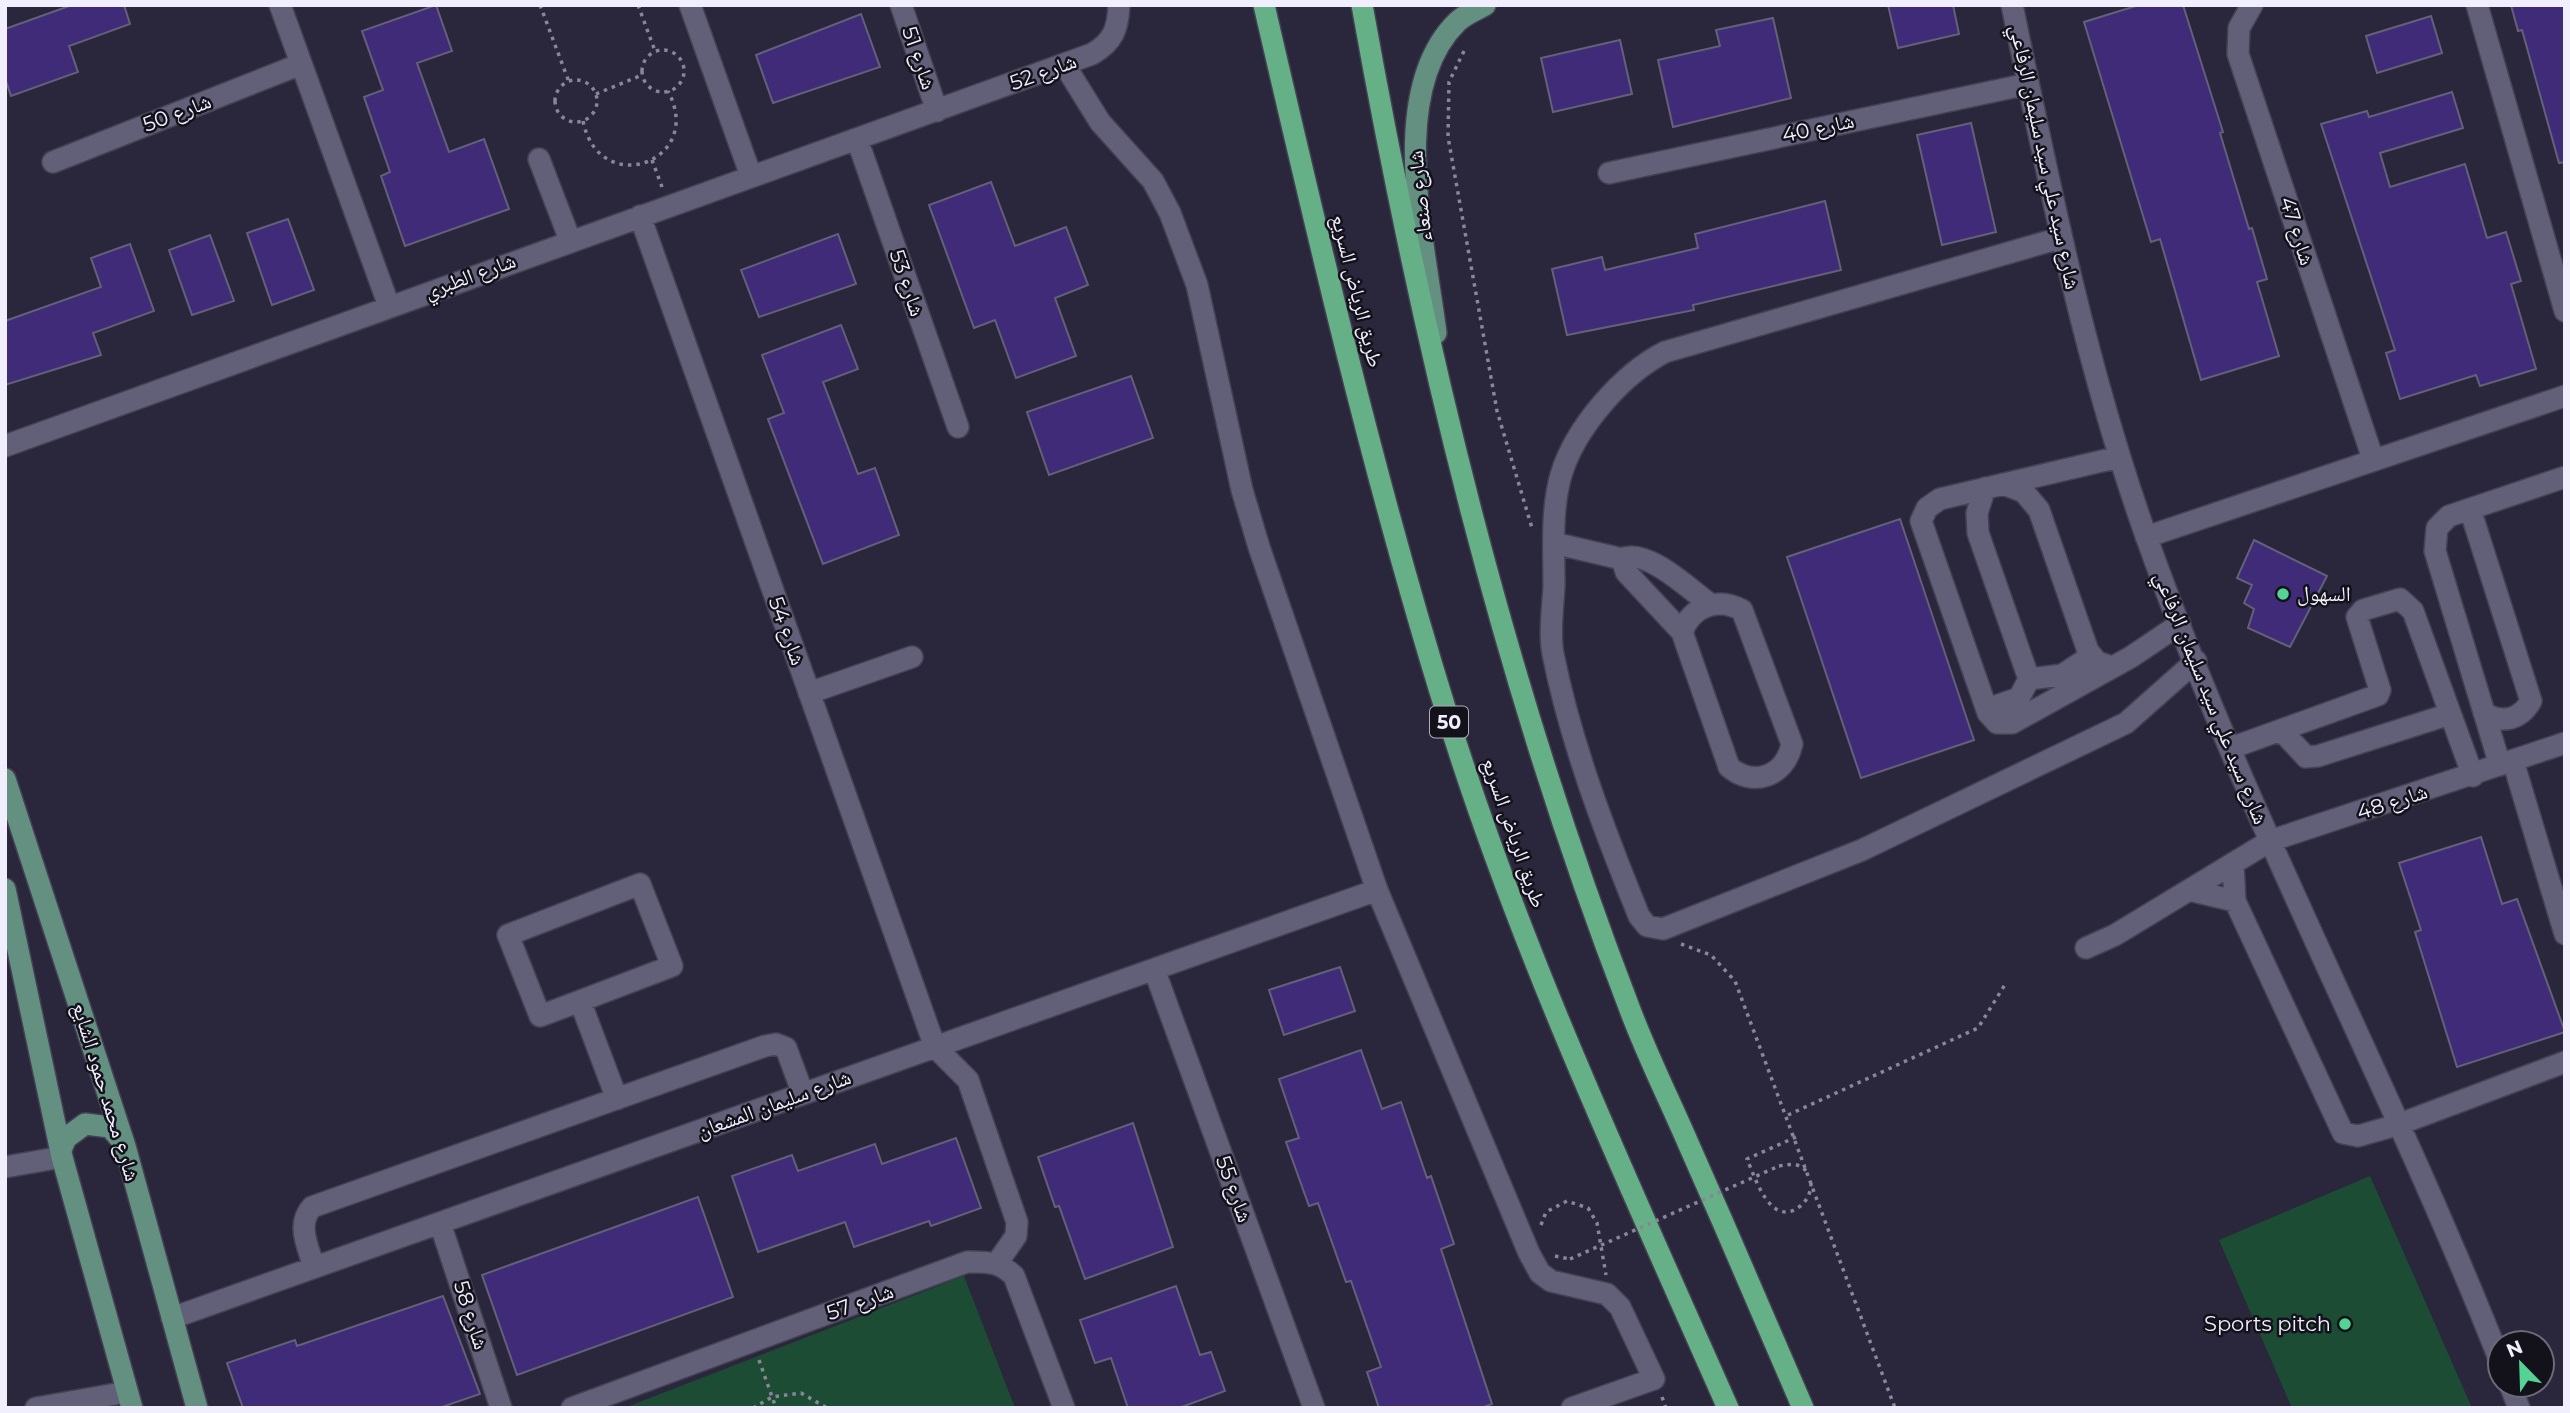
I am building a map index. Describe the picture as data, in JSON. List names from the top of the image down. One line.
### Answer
{"streets":{"highway":["طريق الرياض السريع","50"],"main road":["شارع صنعاء","شارع محمد حمود الشايع"],"street":["شارع 51","شارع 52","شارع 50","شارع 40","شارع سيد علي سيد سليمان الرفاعي","شارع 47","شارع الطبري","شارع 53","شارع 54","شارع 48","شارع سليمان المشعان","شارع 55","شارع 57","شارع 58"]},"crossings":[["شارع 51","شارع 52"],["شارع 51","شارع الطبري"],["شارع 52","شارع الطبري"],["شارع 40","شارع سيد علي سيد سليمان الرفاعي"],["شارع سيد علي سيد سليمان الرفاعي","شارع 48"],["شارع الطبري","شارع 53"],["شارع الطبري","شارع 54"],["شارع 54","شارع سليمان المشعان"],["شارع محمد حمود الشايع","شارع سليمان المشعان"],["شارع سليمان المشعان","شارع 55"],["شارع سليمان المشعان","شارع 58"]],"places":["السهول","Sports pitch"],"north":"top left"}
